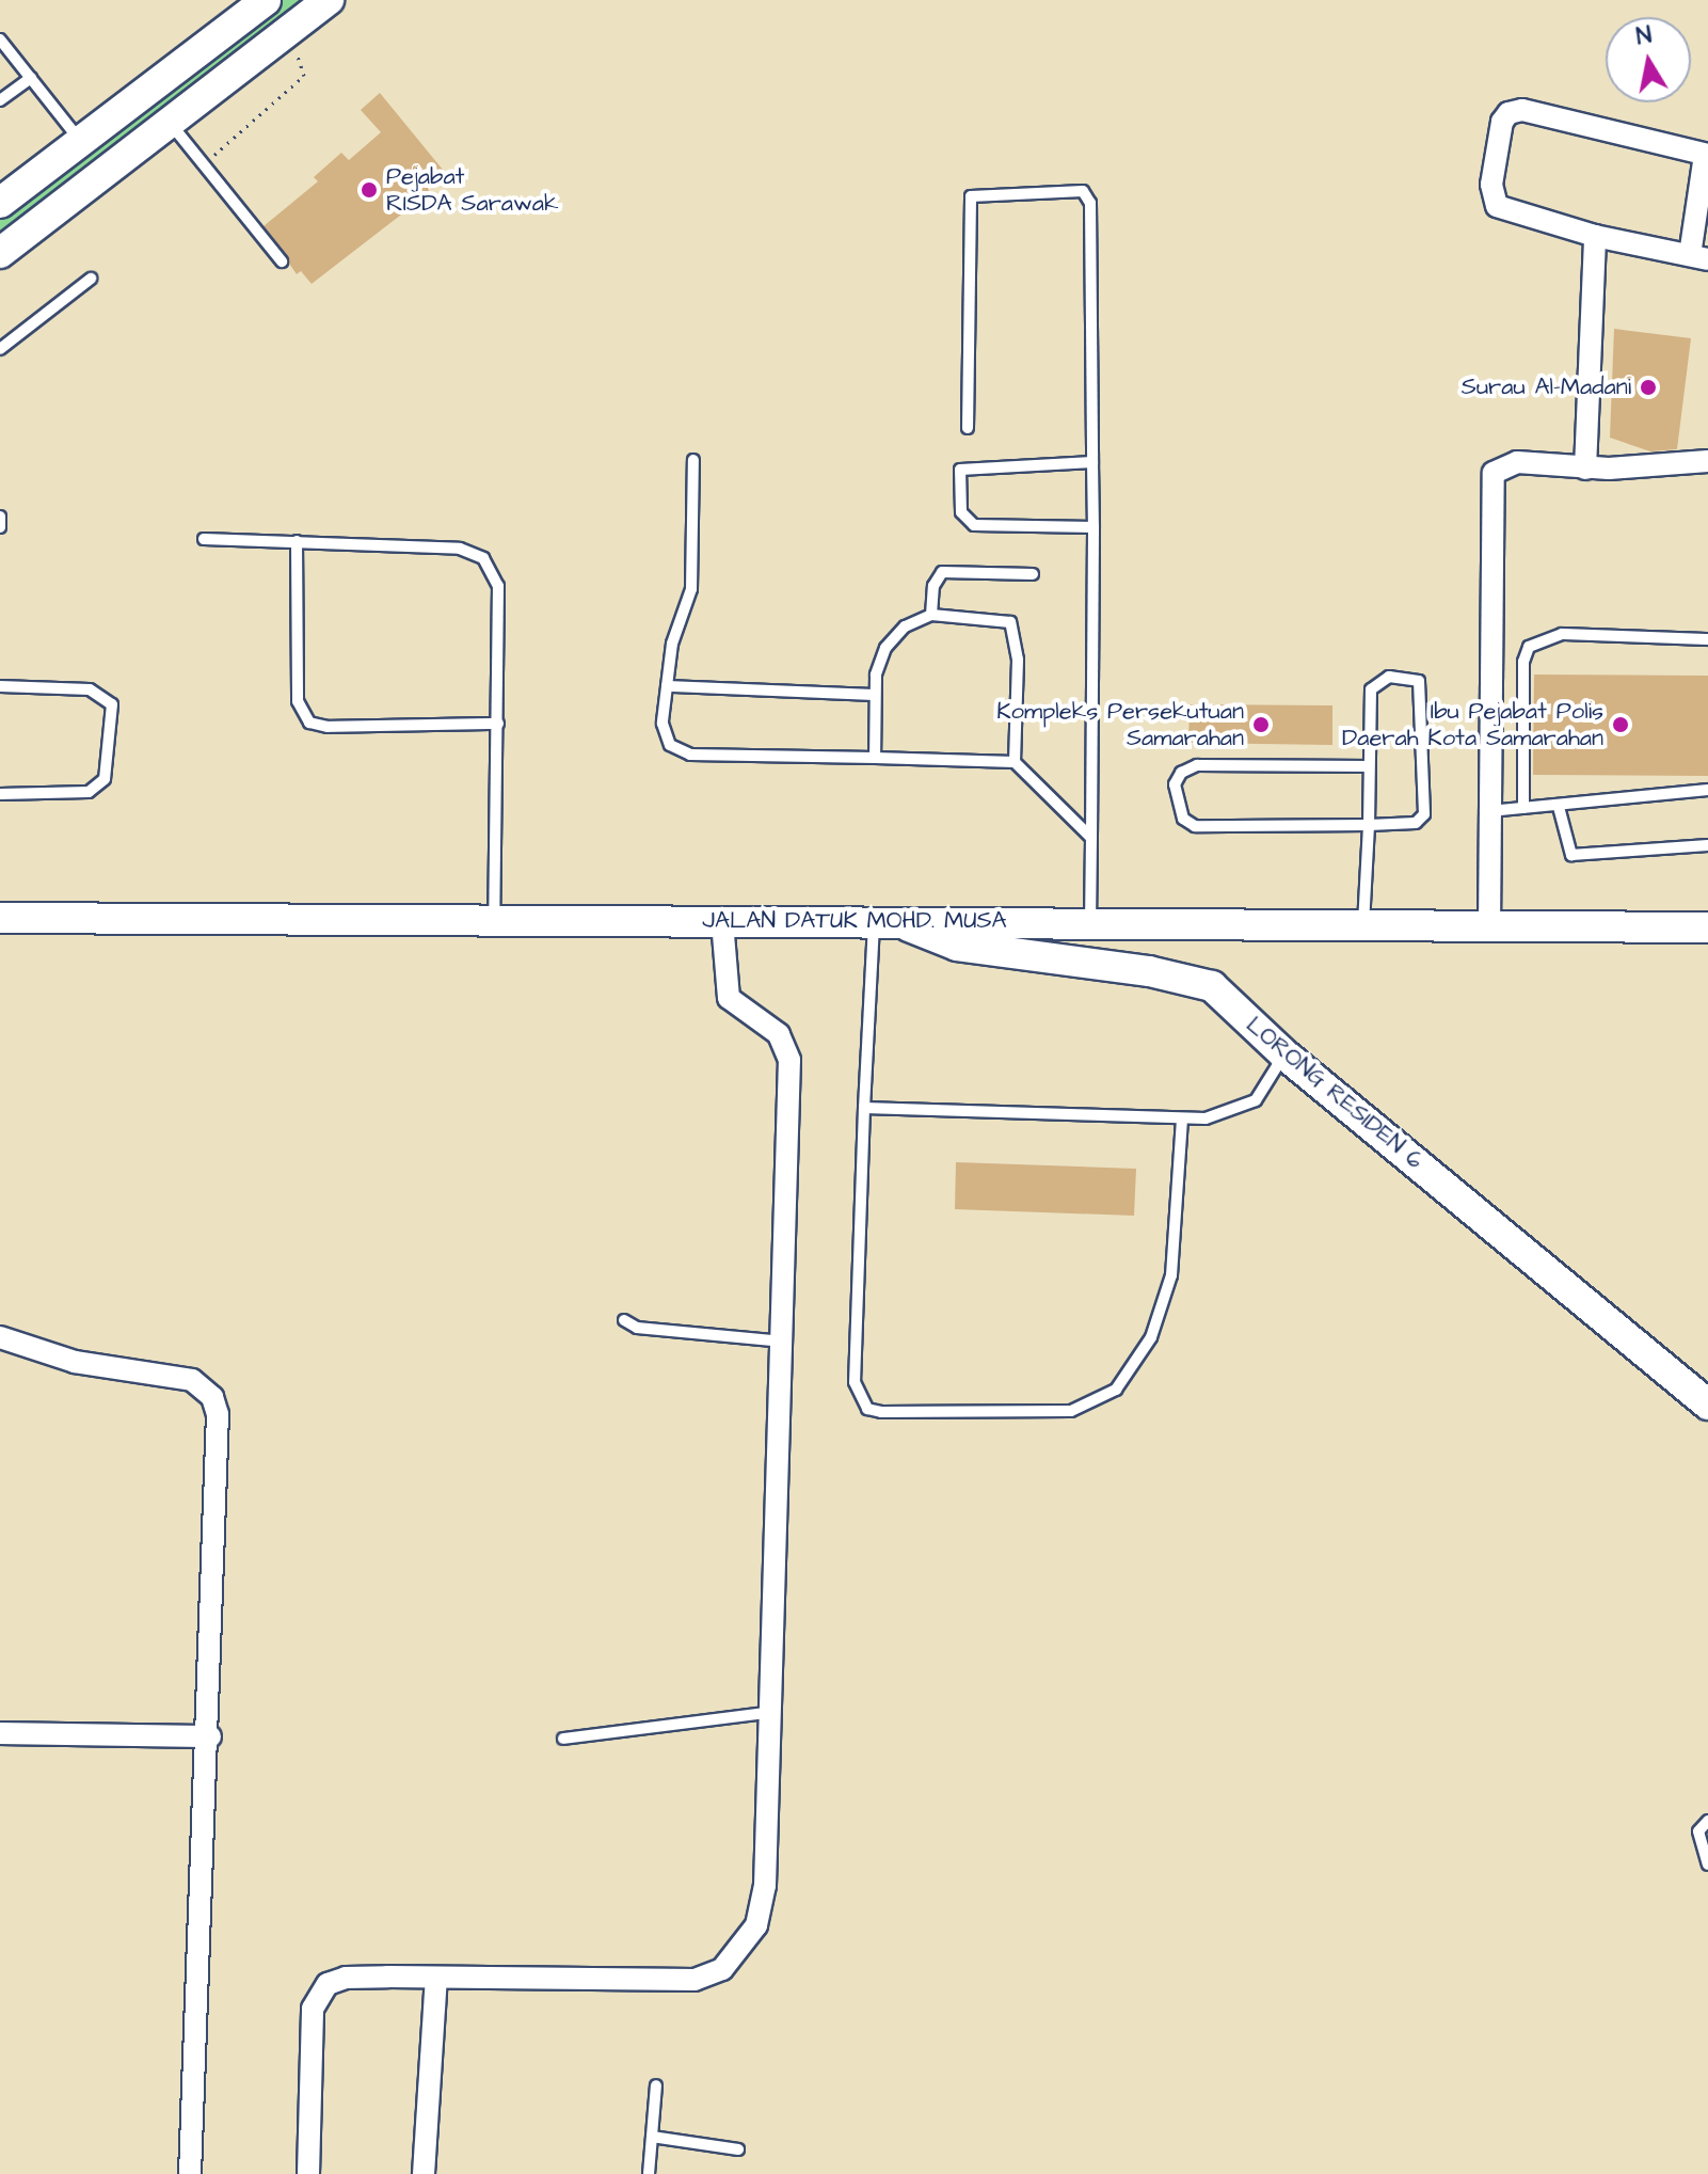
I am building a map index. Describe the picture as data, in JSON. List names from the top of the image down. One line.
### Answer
{"streets":{"main road":["JALAN DATUK MOHD. MUSA","LORONG RESIDEN 6"]},"crossings":[["JALAN DATUK MOHD. MUSA","LORONG RESIDEN 6"]],"places":["Pejabat RISDA Sarawak","Surau Al-Madani","Kompleks Persekutuan Samarahan","Ibu Pejabat Polis Daerah Kota Samarahan"],"north":"top"}
